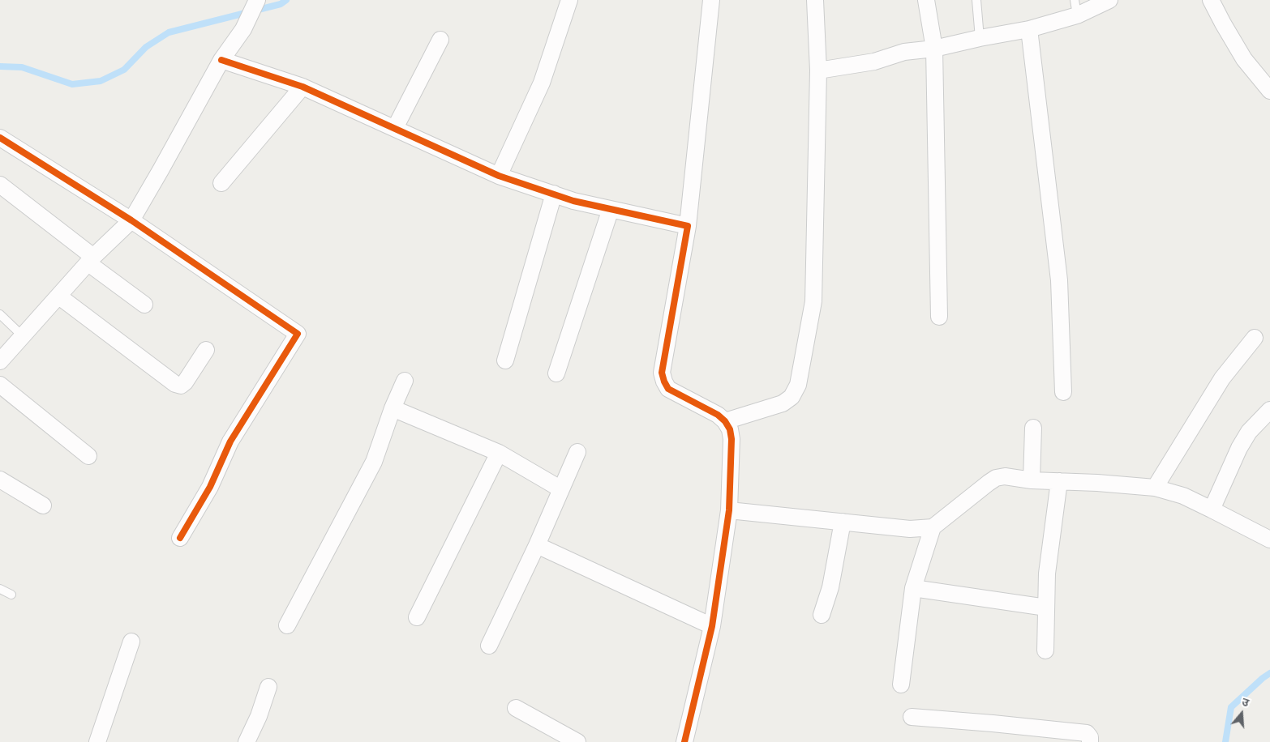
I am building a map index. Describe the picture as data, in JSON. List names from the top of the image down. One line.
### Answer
{"north":"top"}
